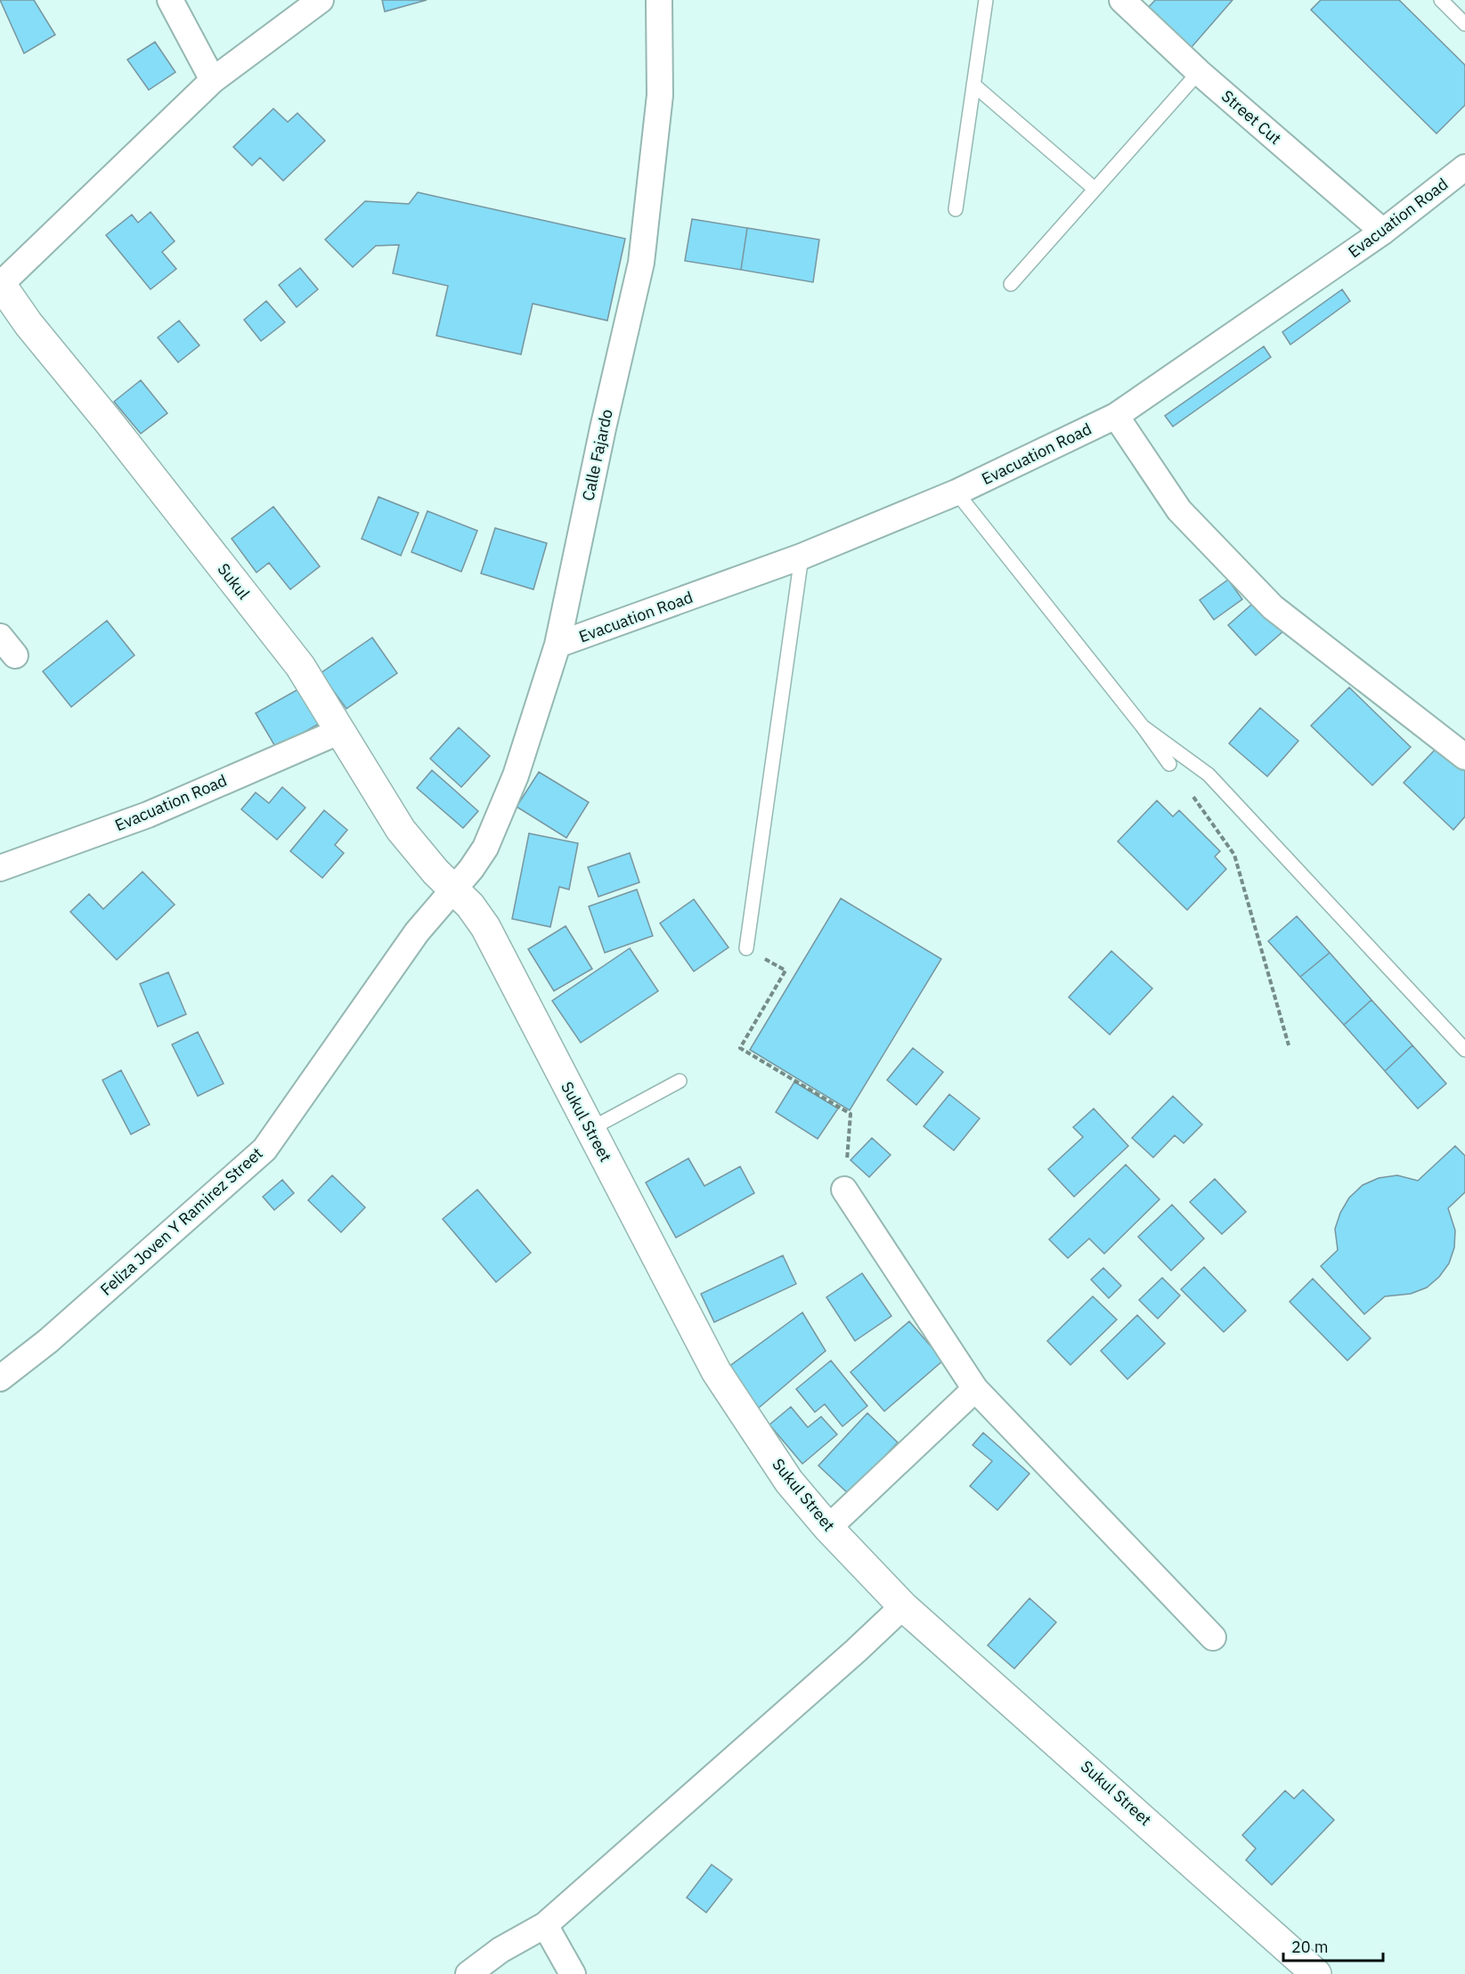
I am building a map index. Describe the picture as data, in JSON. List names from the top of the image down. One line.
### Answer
{"streets":{"street":["Street Cut","Evacuation Road","Calle Fajardo","Sukul","Sukul Street","Feliza Joven Y Ramirez Street"]},"crossings":[["Street Cut","Evacuation Road"],["Evacuation Road","Calle Fajardo"],["Evacuation Road","Sukul"],["Calle Fajardo","Sukul"],["Calle Fajardo","Sukul Street"],["Calle Fajardo","Feliza Joven Y Ramirez Street"],["Sukul","Sukul Street"],["Sukul","Feliza Joven Y Ramirez Street"],["Sukul Street","Feliza Joven Y Ramirez Street"]],"scale_bar":"20 m"}
